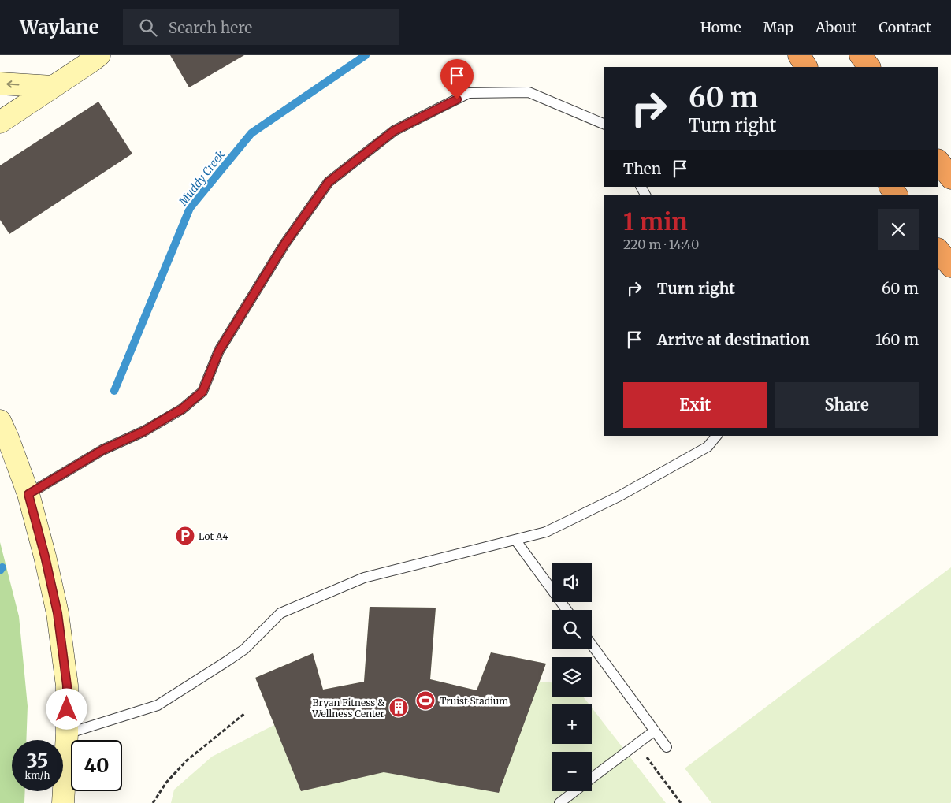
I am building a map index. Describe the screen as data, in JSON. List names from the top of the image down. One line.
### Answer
{"water":["Muddy Creek"],"places":{"parking":["Lot A4"],"sports":["Truist Stadium"],"building":["Bryan Fitness & Wellness Center"]},"page":{"header":"Waylane","search":"Search here","nav":["Home","Map","About","Contact"],"turn":["60 m","Turn right"],"then":"Then","heading":["1 min","220 m · 14:40"],"list":[{"name":"Turn right","value":"60 m"},{"name":"Arrive at destination","value":"160 m"}],"buttons":["Exit","Share"],"map_buttons":["+","−"],"speed":"35 km/h","limit":"40"}}
